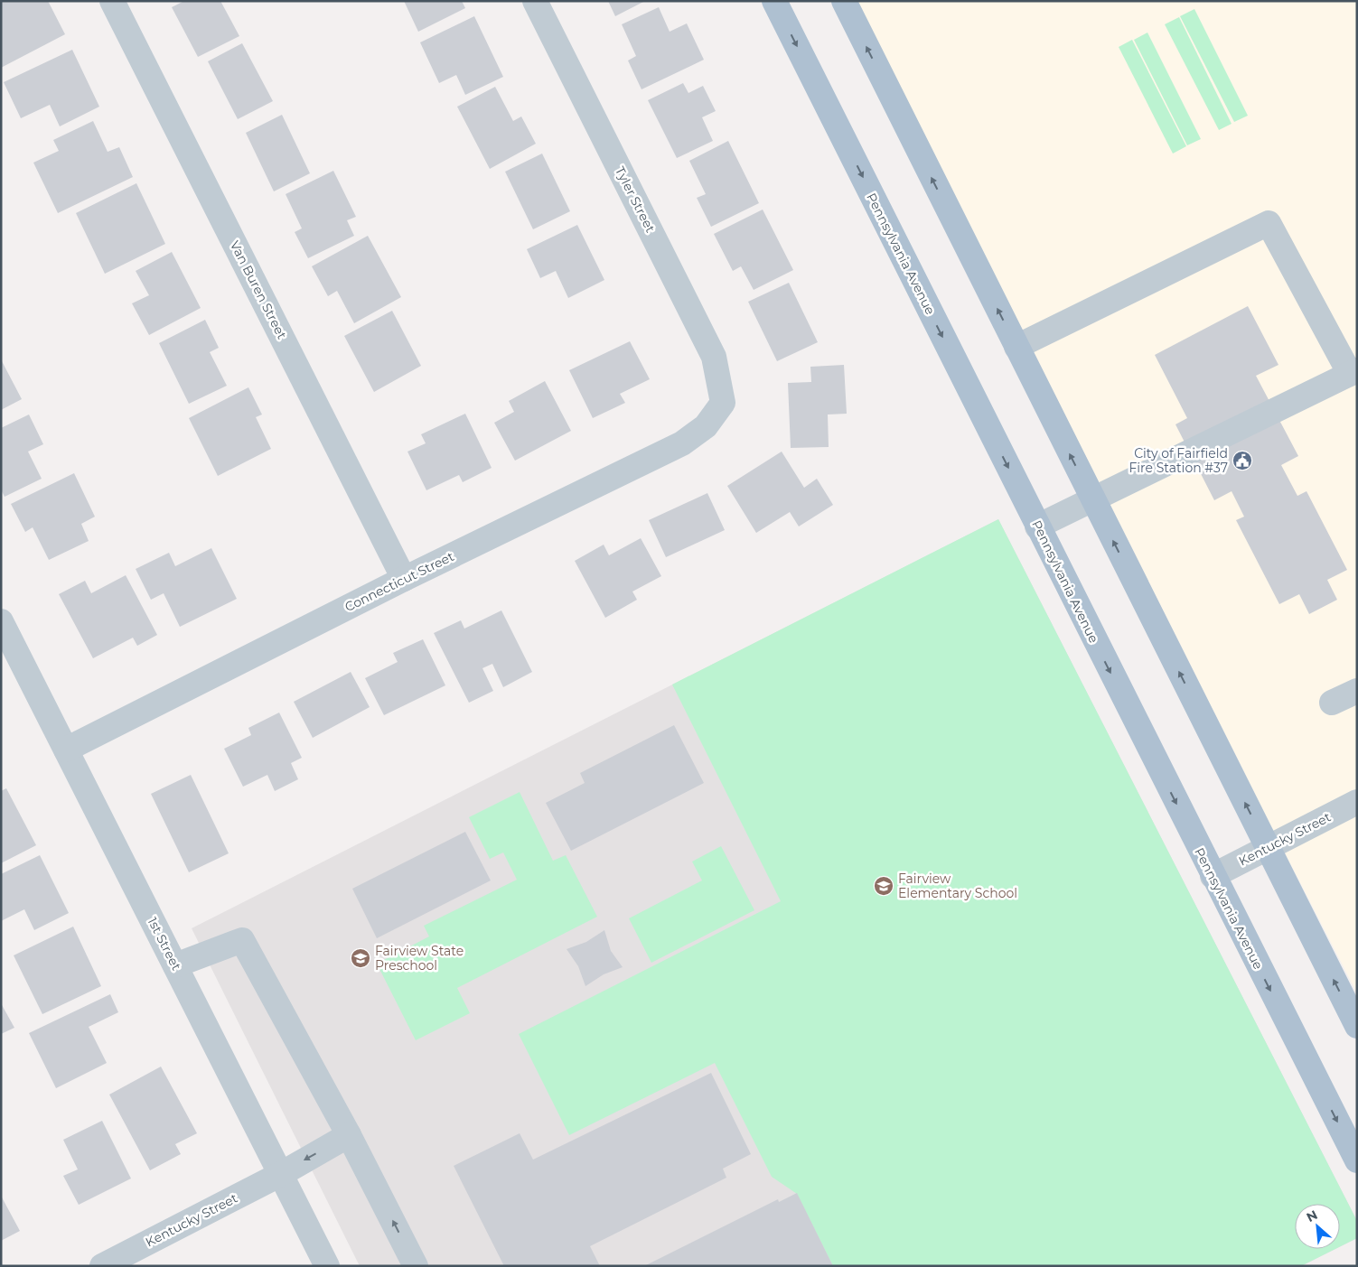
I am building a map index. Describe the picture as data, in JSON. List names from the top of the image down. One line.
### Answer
{"streets":{"main road":["Pennsylvania Avenue"],"street":["Tyler Street","Van Buren Street","Connecticut Street","Kentucky Street","1st Street"]},"crossings":[["Tyler Street","Connecticut Street"],["Pennsylvania Avenue","Kentucky Street"],["Van Buren Street","Connecticut Street"],["Connecticut Street","1st Street"],["Kentucky Street","1st Street"]],"places":{"public building":["City of Fairfield Fire Station #37"],"school or university":["Fairview Elementary School","Fairview State Preschool"]},"north":"top left"}
